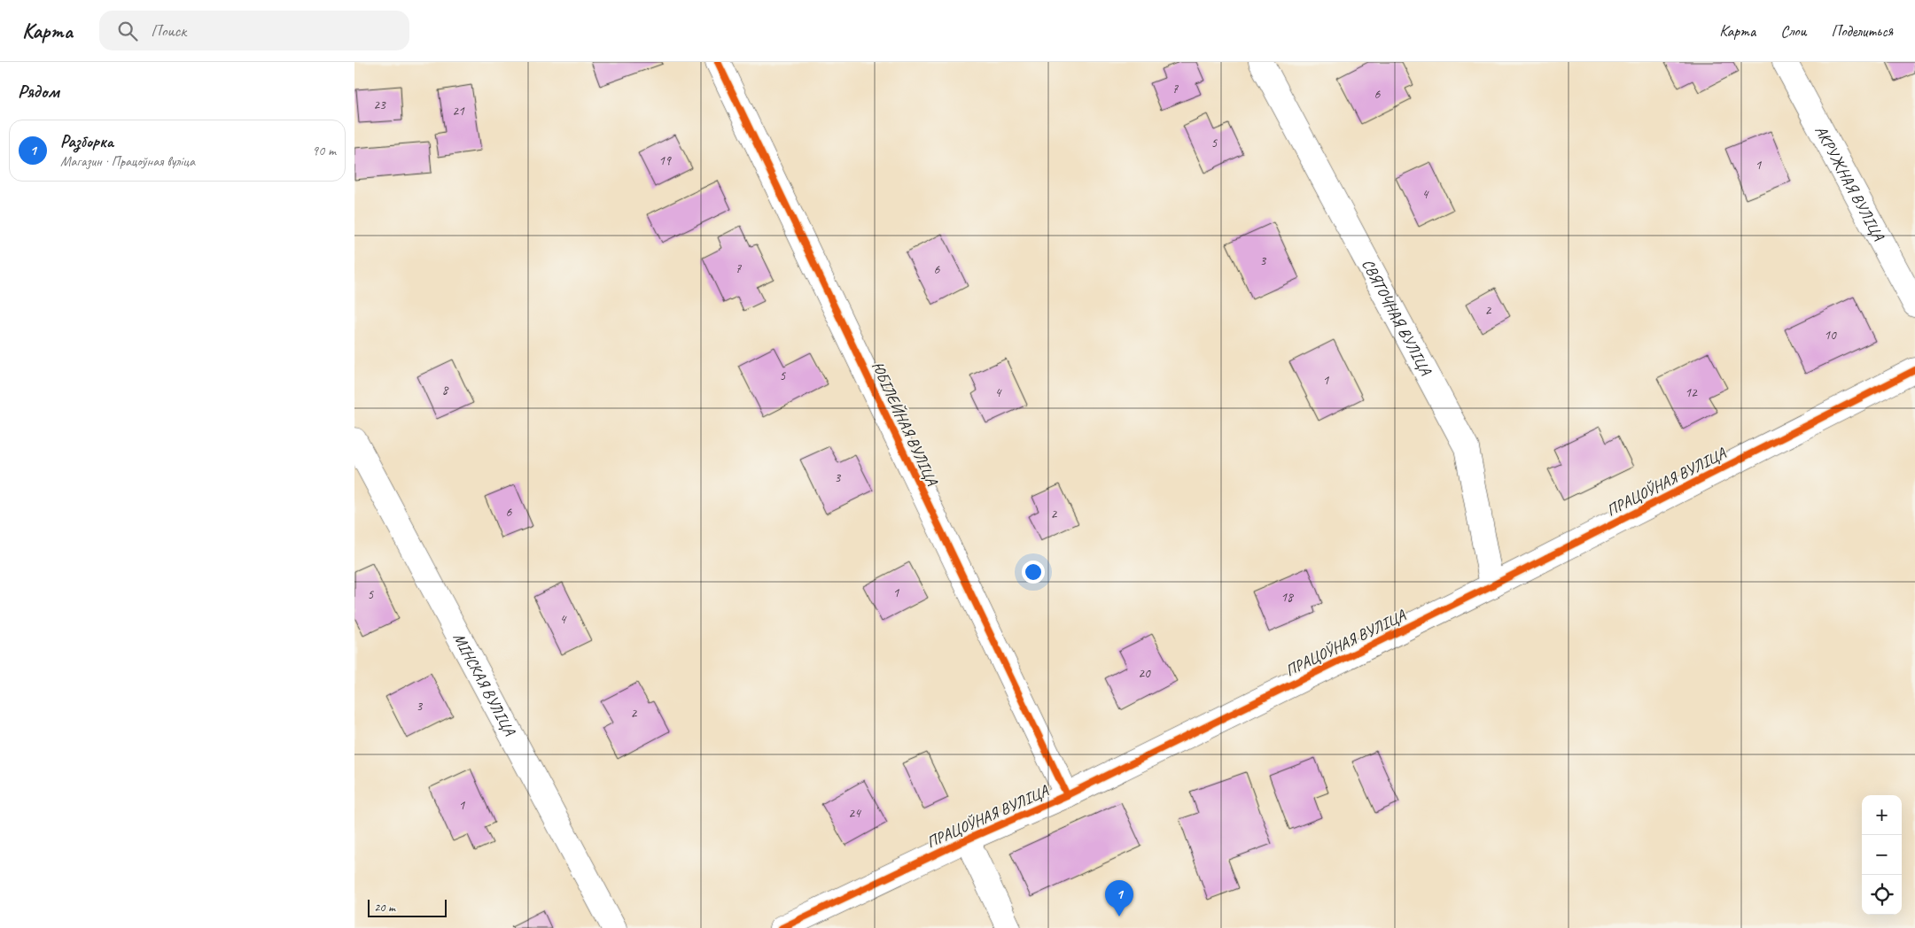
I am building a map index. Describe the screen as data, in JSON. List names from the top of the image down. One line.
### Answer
{"streets":{"street":["АКРУЖНАЯ ВУЛІЦА","СВЯТОЧНАЯ ВУЛІЦА","ЮБІЛЕЙНАЯ ВУЛІЦА","ПРАЦОЎНАЯ ВУЛІЦА","МІНСКАЯ ВУЛІЦА"]},"crossings":[["СВЯТОЧНАЯ ВУЛІЦА","ПРАЦОЎНАЯ ВУЛІЦА"],["ЮБІЛЕЙНАЯ ВУЛІЦА","ПРАЦОЎНАЯ ВУЛІЦА"]],"house_numbers":["7","6","23","21","5","19","1","4","3","7","6","2","10","5","1","8","4","12","3","6","2","1","5","18","4","20","3","2","1","24"],"scale_bar":"20 m","page":{"header":"Карта","search":"Поиск","nav":["Карта","Слои","Поделиться"],"heading":"Рядом","list":[{"mark":"1","name":"Разборка","note":"Магазин · Працоўная вуліца","value":"90 m"}],"map_buttons":["+","−"],"pins":"1","scale":"20 m"}}
